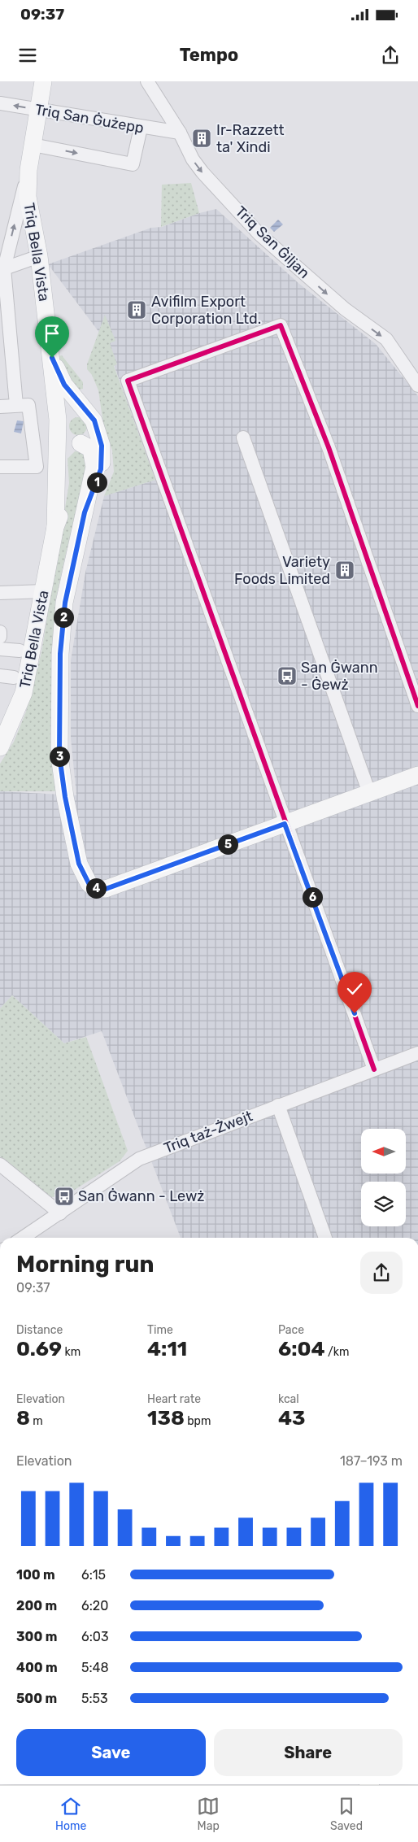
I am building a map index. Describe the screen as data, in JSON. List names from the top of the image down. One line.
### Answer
{"streets":{"main road":["Triq Bella Vista"],"street":["Triq San Ġużepp","Triq San Ġiljan","Triq taż-Żwejt"]},"crossings":[["Triq San Ġużepp","Triq San Ġiljan"],["Triq San Ġużepp","Triq Bella Vista"]],"one_way":["Triq San Ġiljan"],"places":{"building":["Ir-Razzett ta' Xindi","Avifilm Export Corporation Ltd.","Variety Foods Limited"],"bus stop":["San Ġwann - Ġewż","San Ġwann - Lewż"]},"north":"left","page":{"status":"09:37","header":"Tempo","pins":["1","2","3","5","4","6"],"heading":["Morning run","09:37"],"stats":[["Distance","0.69 km"],["Time","4:11"],["Pace","6:04 /km"],["Elevation","8 m"],["Heart rate","138 bpm"],["kcal","43"]],"chart":["Elevation","187–193 m"],"list":[{"name":"100 m","note":"6:15"},{"name":"200 m","note":"6:20"},{"name":"300 m","note":"6:03"},{"name":"400 m","note":"5:48"},{"name":"500 m","note":"5:53"}],"buttons":["Save","Share"],"tabs":["Home","Map","Saved"]}}
